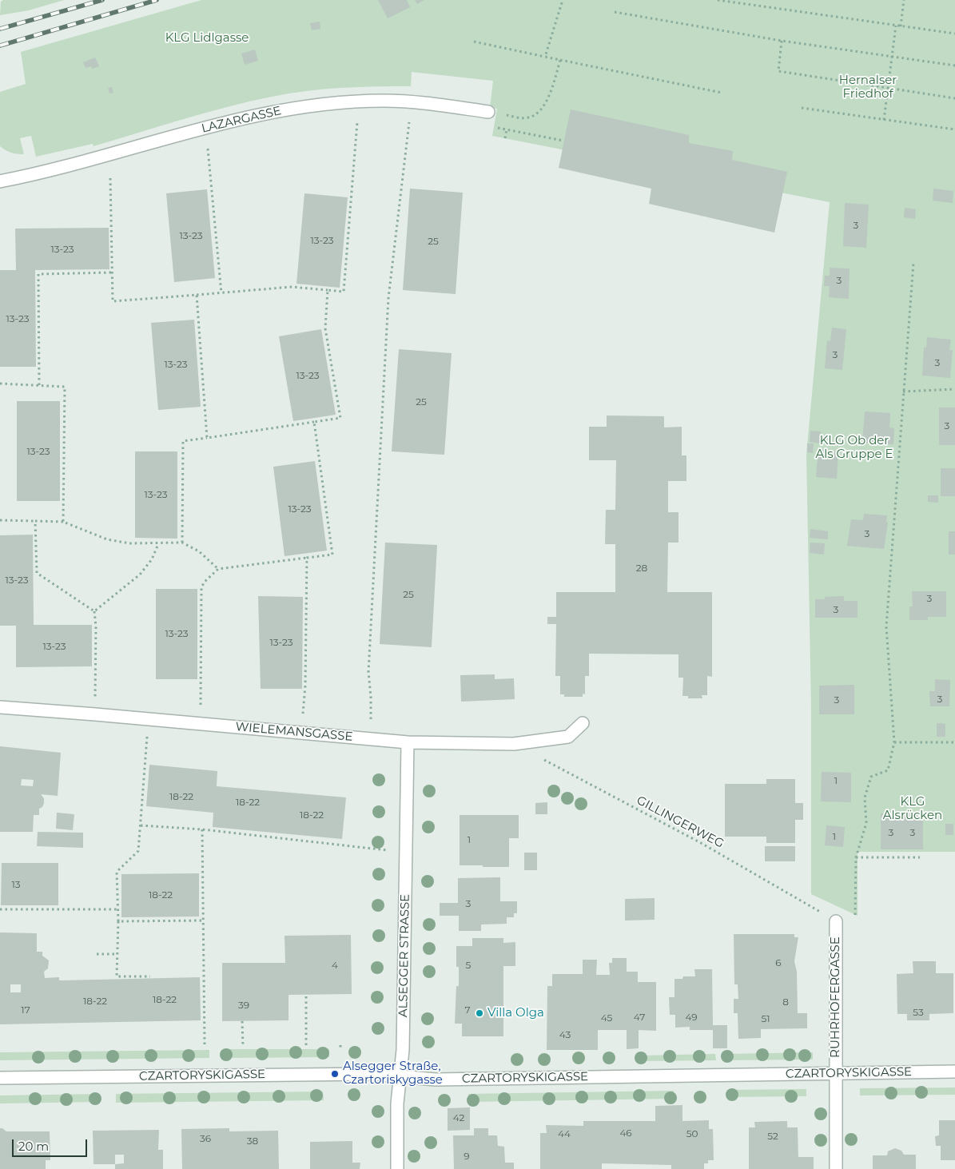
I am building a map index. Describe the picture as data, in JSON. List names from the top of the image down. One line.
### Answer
{"streets":{"street":["LAZARGASSE","WIELEMANSGASSE","ALSEGGER STRASSE","RUHRHOFERGASSE","CZARTORYSKIGASSE"],"path":["GILLINGERWEG"]},"crossings":[["WIELEMANSGASSE","ALSEGGER STRASSE"],["GILLINGERWEG","RUHRHOFERGASSE"],["ALSEGGER STRASSE","CZARTORYSKIGASSE"],["RUHRHOFERGASSE","CZARTORYSKIGASSE"]],"parks":["KLG Lidlgasse","Hernalser Friedhof","KLG Ob der Als Gruppe E","KLG Alsrücken"],"places":["Villa Olga","Alsegger Straße, Czartoriskygasse"],"house_numbers":["3","13-23","13-23","25","13-23","3","13-23","3","3","13-23","13-23","25","3","13-23","13-23","13-23","3","28","13-23","25","3","3","13-23","13-23","13-23","3","3","1","18-22","18-22","18-22","3","3","1","1","13","18-22","3","6","4","5","18-22","18-22","8","39","17","7","53","47","49","45","51","43","42","46","44","50","52","36","38","9"],"scale_bar":"20 m"}
